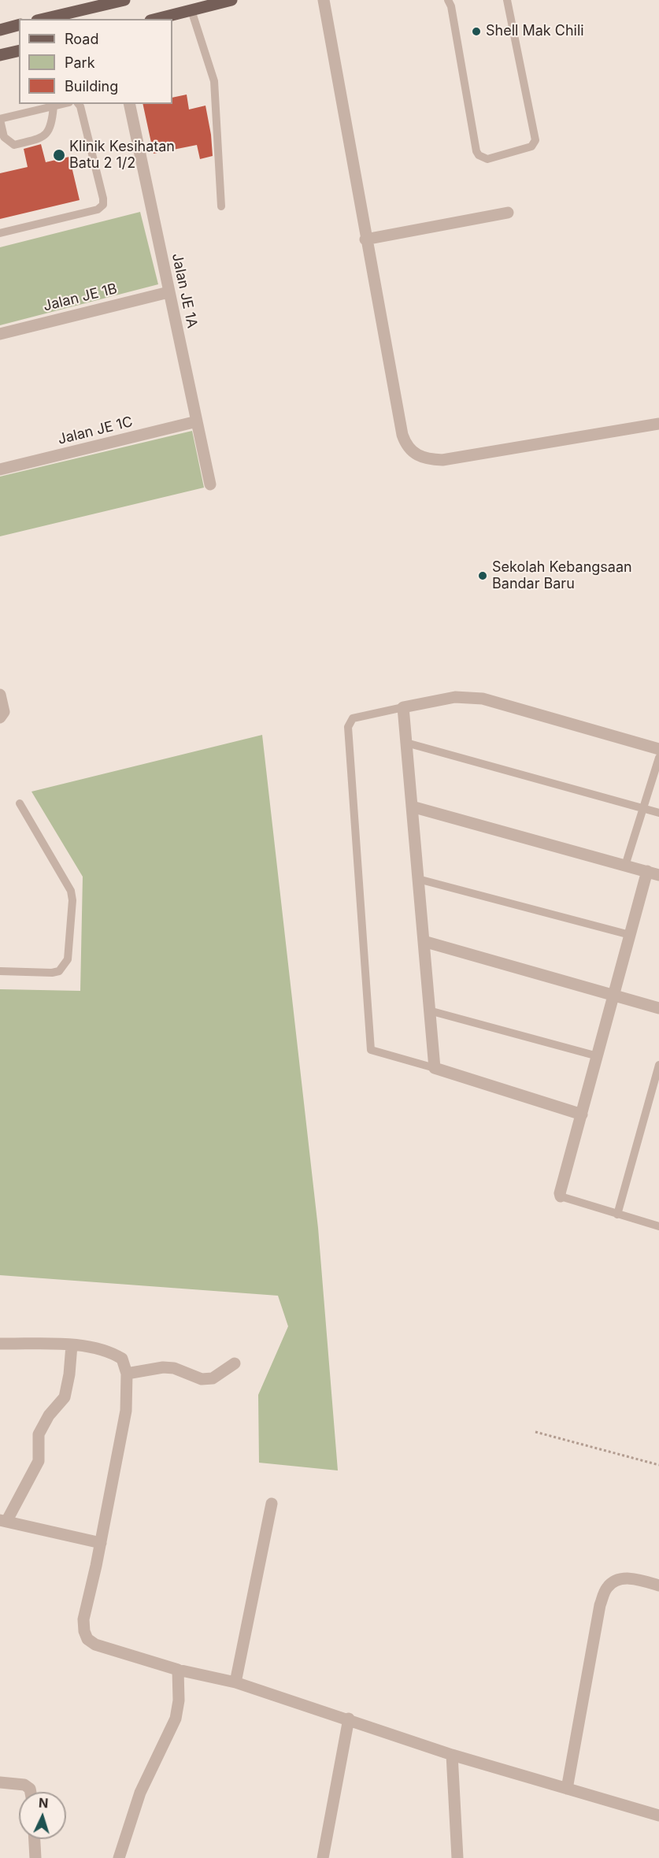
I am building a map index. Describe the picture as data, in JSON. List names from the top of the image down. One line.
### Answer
{"streets":{"street":["Jalan JE 1A","Jalan JE 1B","Jalan JE 1C"]},"crossings":[["Jalan JE 1A","Jalan JE 1B"],["Jalan JE 1A","Jalan JE 1C"]],"places":["Shell Mak Chili","Klinik Kesihatan Batu 2 1/2","Sekolah Kebangsaan Bandar Baru"],"legend":["Road","Park","Building"],"north":"top"}
